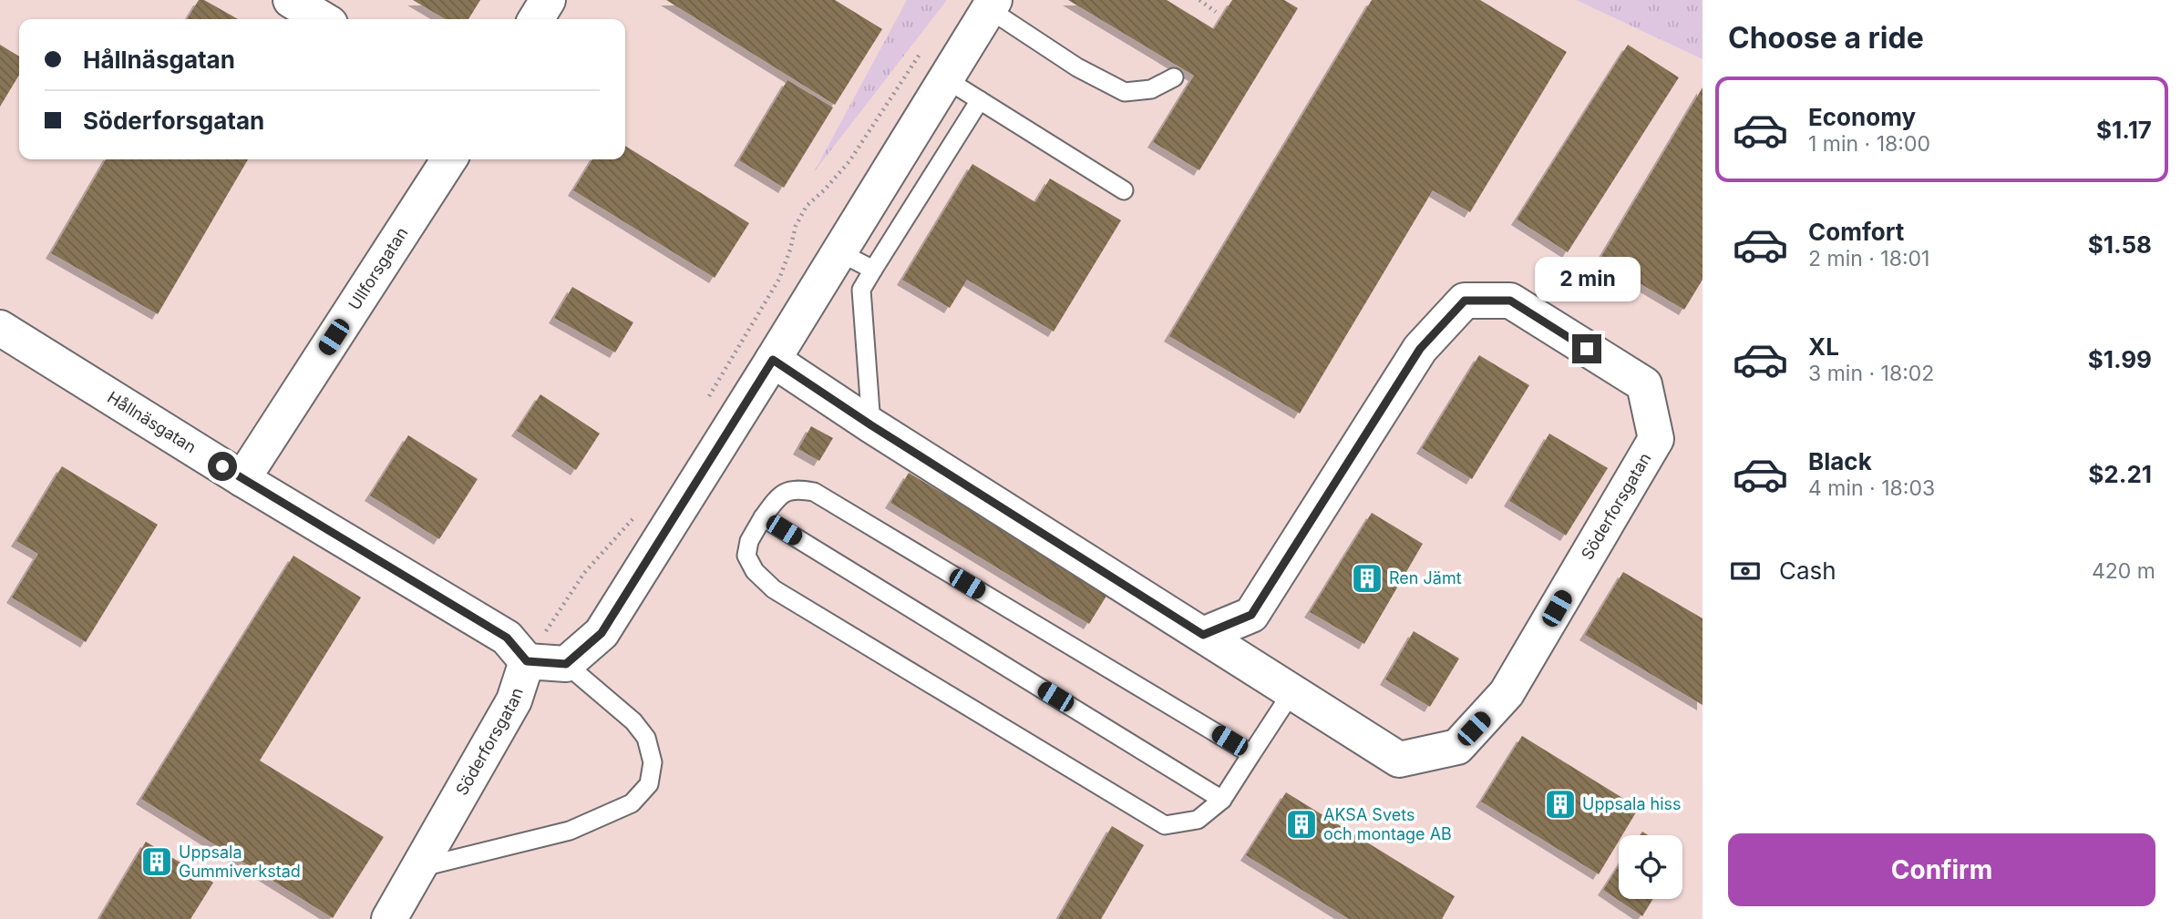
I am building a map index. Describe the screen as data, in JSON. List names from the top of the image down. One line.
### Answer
{"streets":{"street":["Ullforsgatan","Hållnäsgatan","Söderforsgatan"]},"crossings":[["Ullforsgatan","Hållnäsgatan"],["Hållnäsgatan","Söderforsgatan"]],"places":{"building":["Ren Jämt","Uppsala hiss","AKSA Svets och montage AB","Uppsala Gummiverkstad"]},"page":{"heading":"Choose a ride","banner":["Hållnäsgatan","Söderforsgatan"],"list":[{"name":"Economy","note":"1 min · 18:00","value":"$1.17"},{"name":"Comfort","note":"2 min · 18:01","value":"$1.58"},{"name":"XL","note":"3 min · 18:02","value":"$1.99"},{"name":"Black","note":"4 min · 18:03","value":"$2.21"}],"bubble":"2 min","pay":["Cash","420 m"],"buttons":"Confirm"}}
